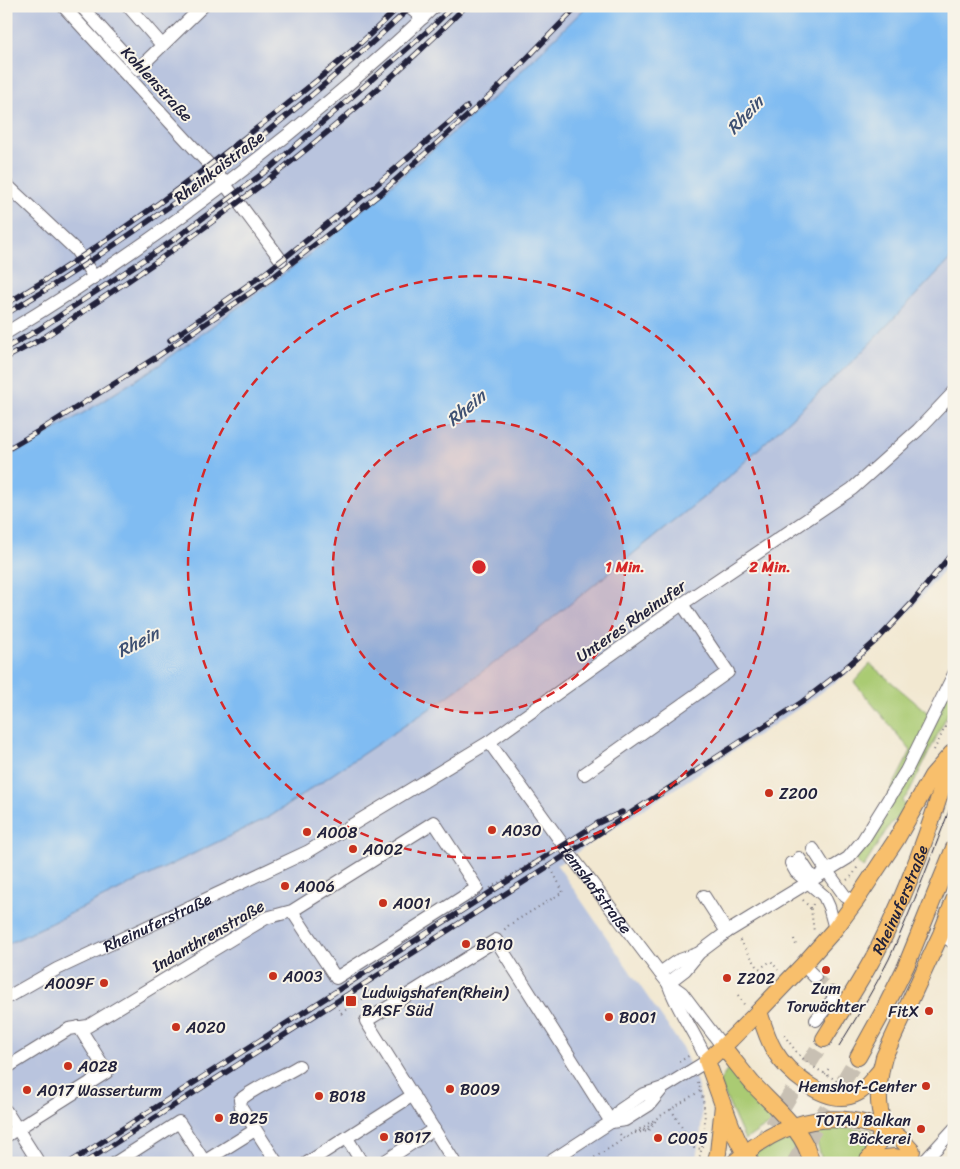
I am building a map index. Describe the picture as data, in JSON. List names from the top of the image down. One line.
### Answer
{"streets":{"main road":["Hemshofstraße","Rheinuferstraße"],"street":["Kohlenstraße","Rheinkaistraße","Unteres Rheinufer","Indanthrenstraße"]},"crossings":[["Kohlenstraße","Rheinkaistraße"],["Unteres Rheinufer","Hemshofstraße"],["Unteres Rheinufer","Rheinuferstraße"]],"water":["Rhein"],"places":{"other":["Z200","A030","A008","A002","A006","A001","B010","Zum Torwächter","A003","Z202","A009F","FitX","B001","A020","A028","Hemshof-Center","B009","A017 Wasserturm","B018","B025","TOTAJ Balkan Bäckerei","B017","C005"],"transit":["Ludwigshafen(Rhein) BASF Süd"]},"rings":["1 Min.","2 Min."]}
